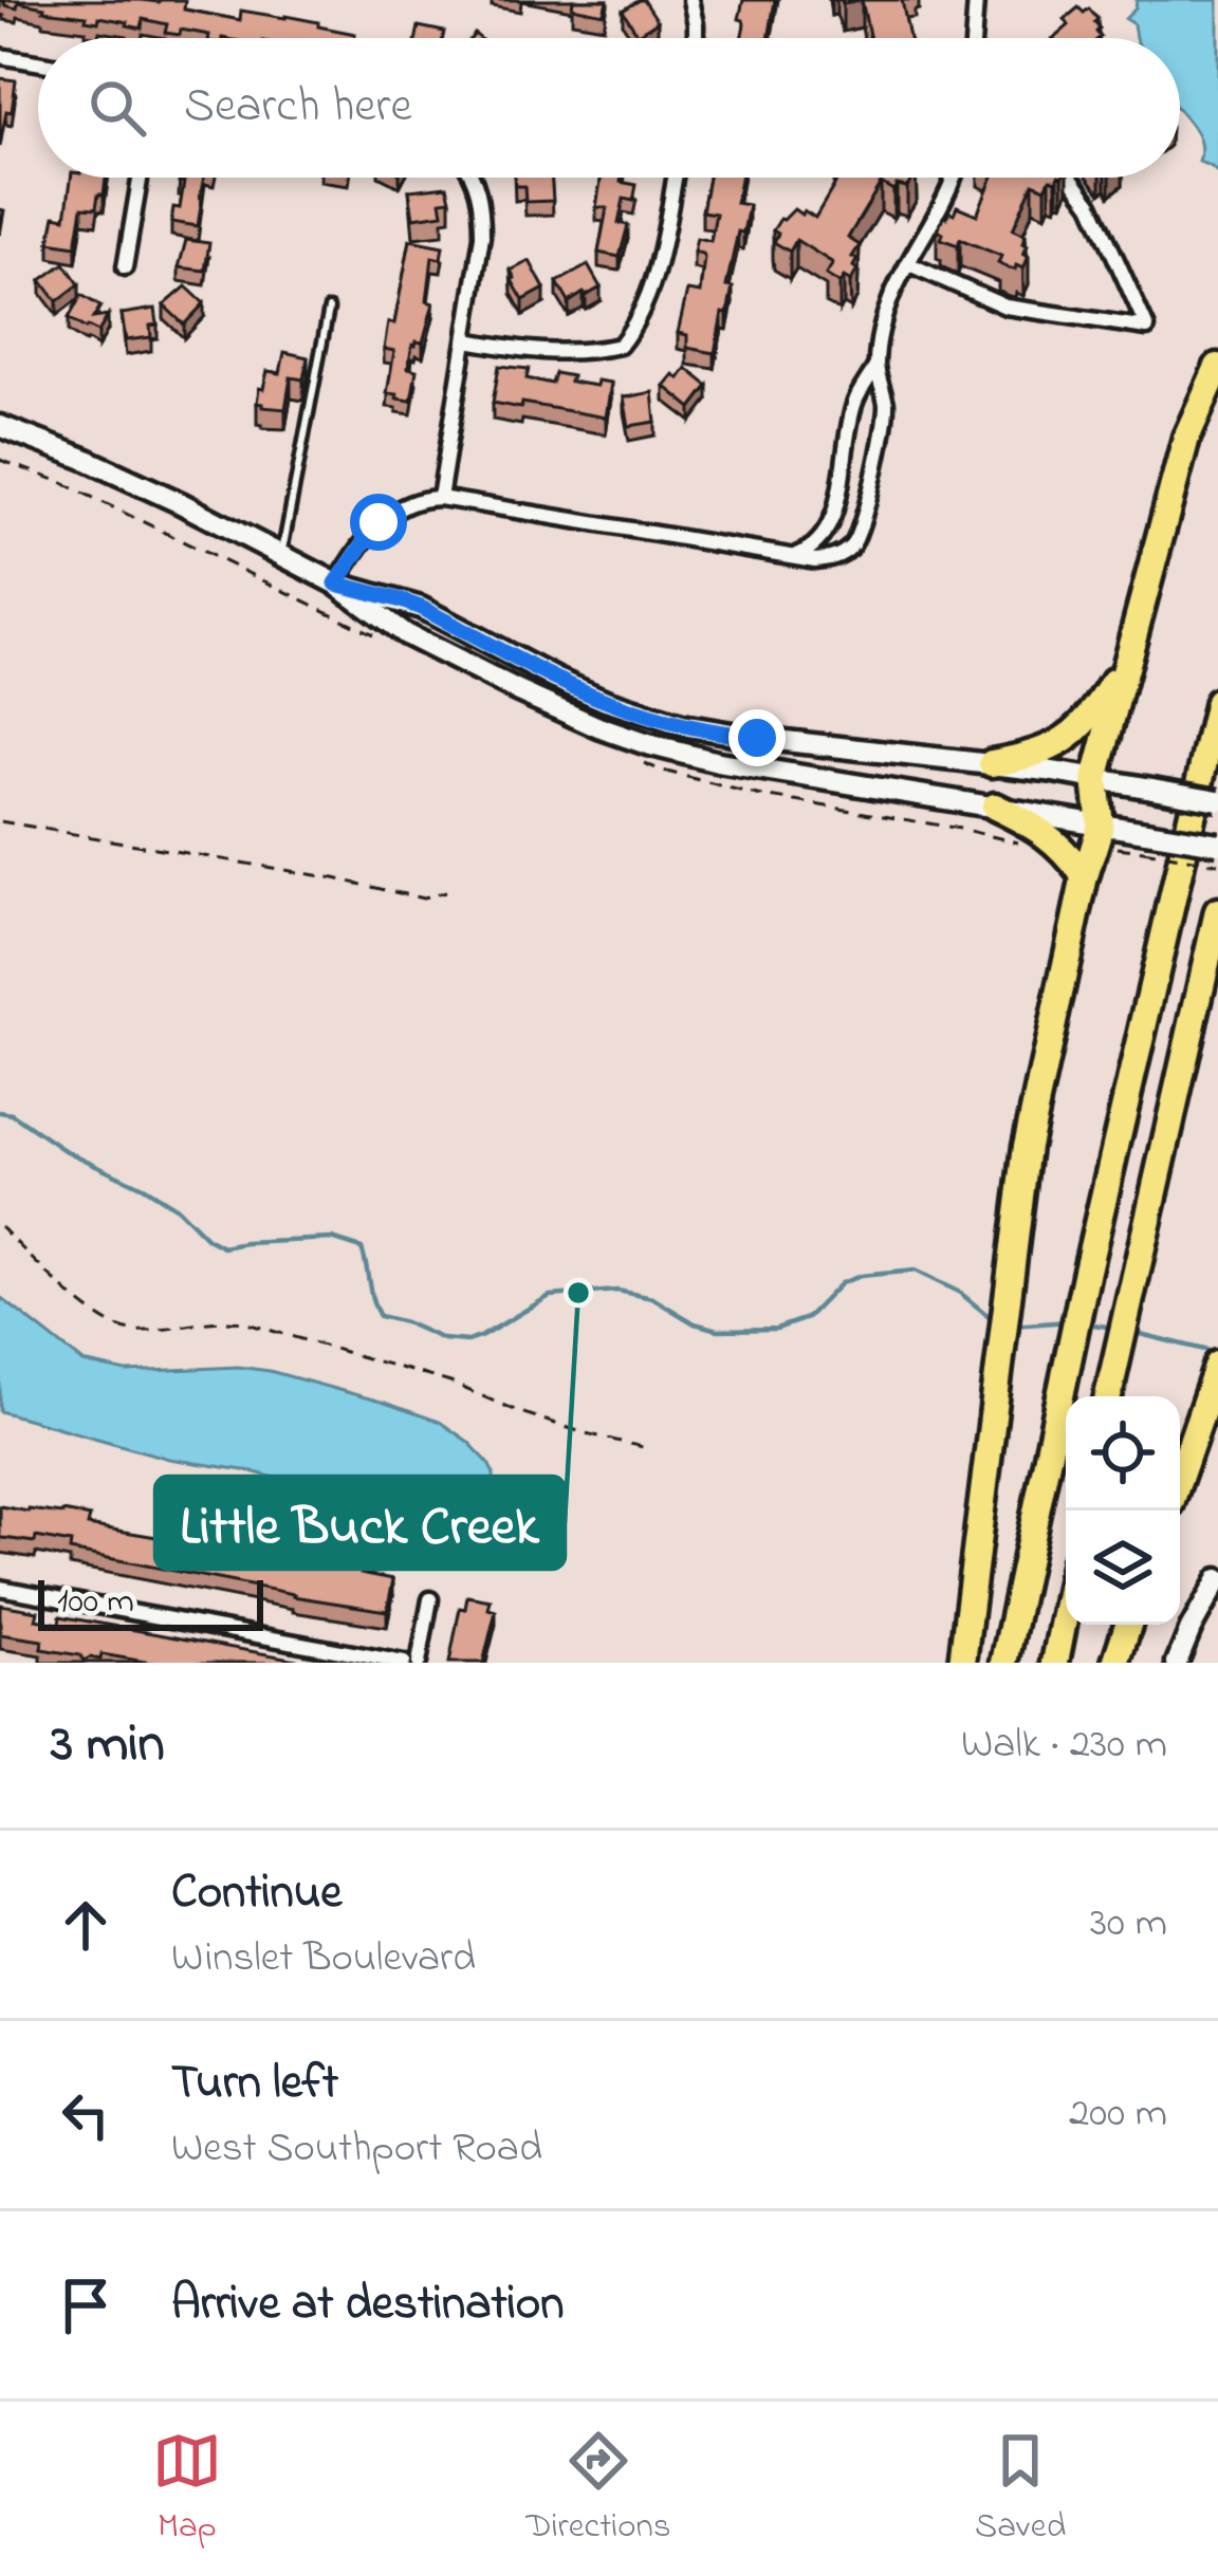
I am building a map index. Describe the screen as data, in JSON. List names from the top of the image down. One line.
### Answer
{"places":["Little Buck Creek"],"scale_bar":"100 m","page":{"search":"Search here","scale":"100 m","heading":["3 min","Walk · 230 m"],"list":[["Continue","Winslet Boulevard","30 m"],["Turn left","West Southport Road","200 m"],"Arrive at destination"],"nav":["Map","Directions","Saved"]}}
